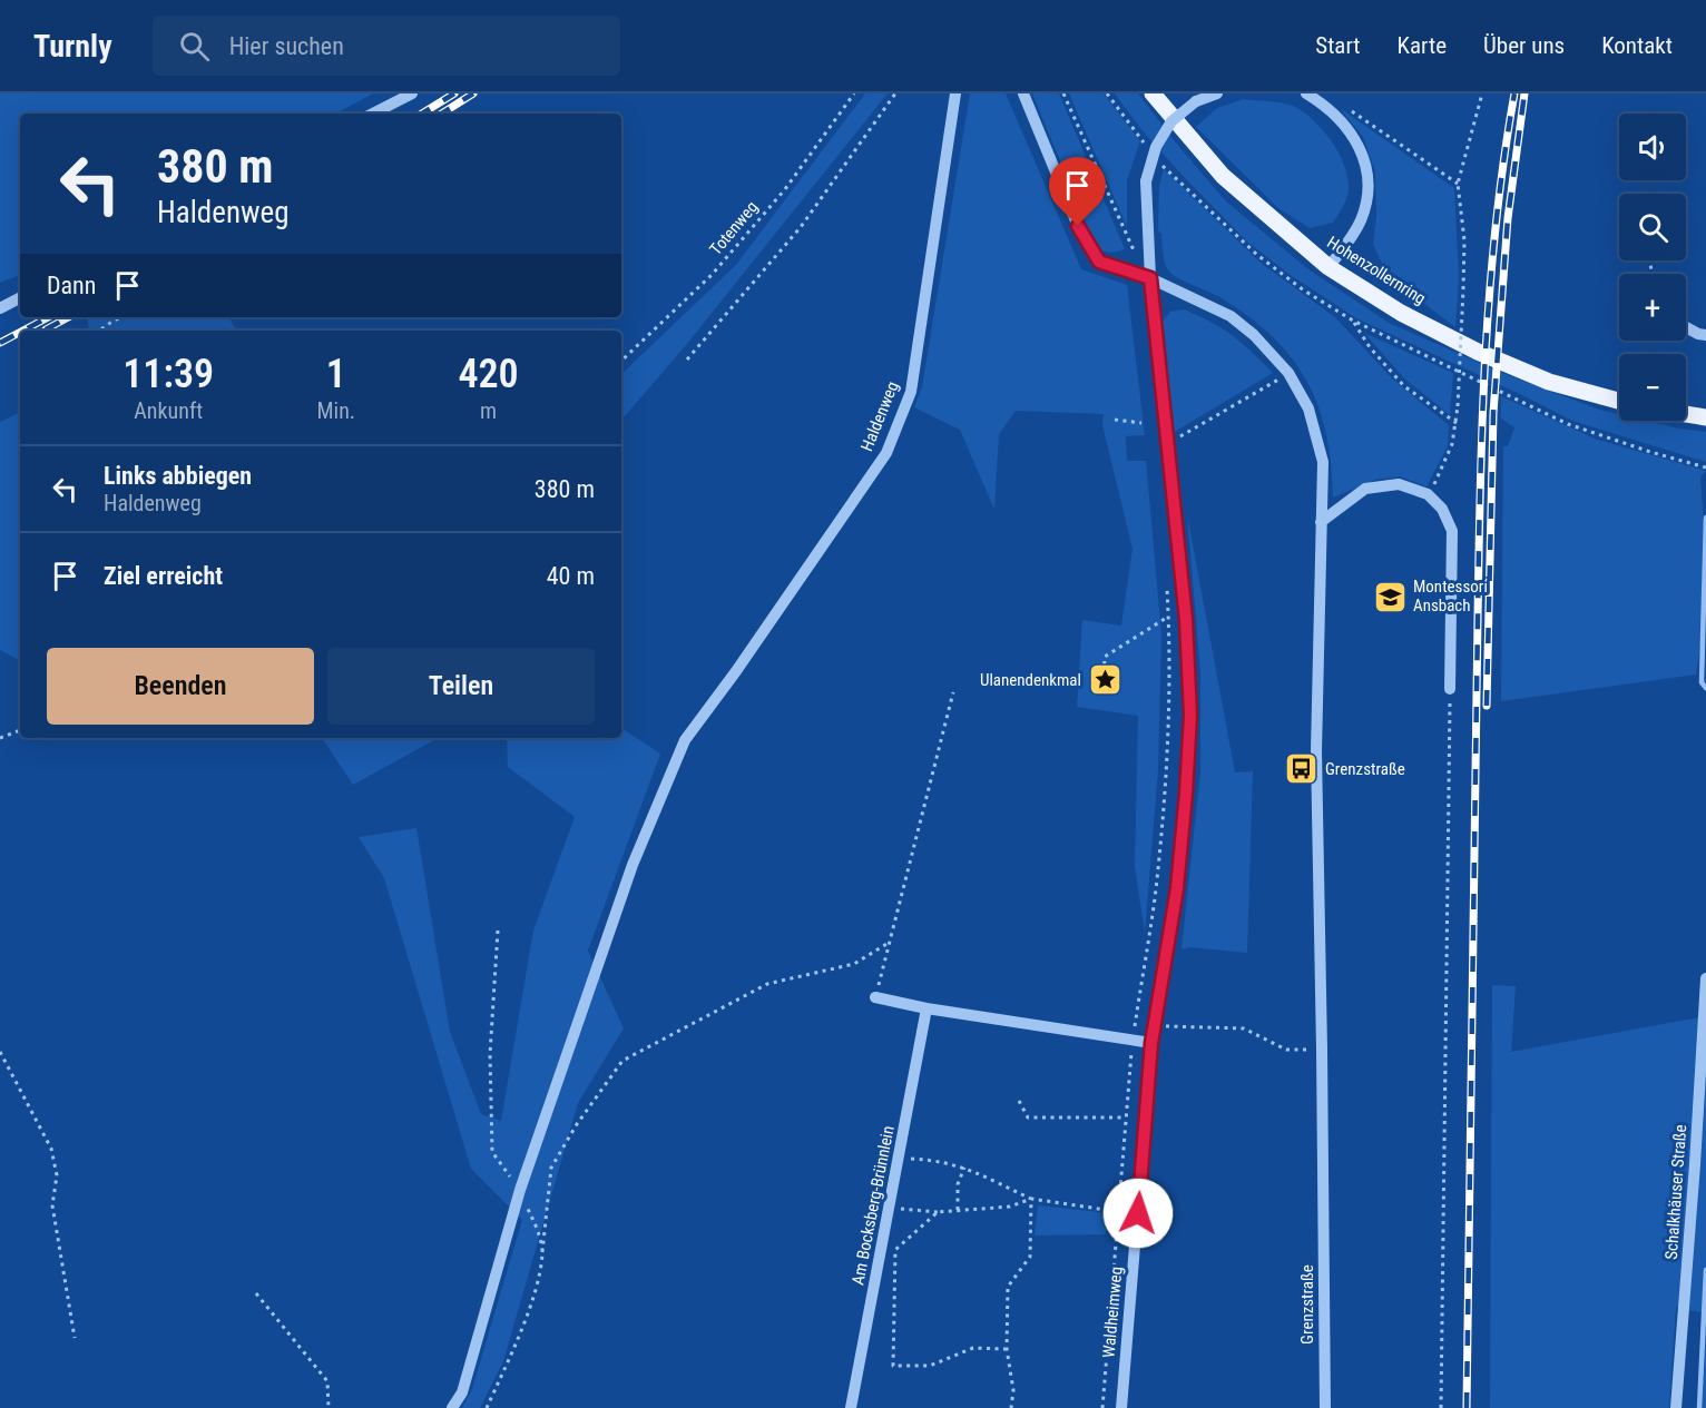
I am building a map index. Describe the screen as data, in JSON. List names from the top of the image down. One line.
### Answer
{"streets":{"main road":["Hohenzollernring"],"street":["Haldenweg","Schalkhäuser Straße","Am Bocksberg-Brünnlein","Grenzstraße","Waldheimweg"],"path":["Totenweg"]},"crossings":[["Grenzstraße","Waldheimweg"]],"places":{"school or university":["Montessori Ansbach"],"place":["Ulanendenkmal"],"bus stop":["Grenzstraße"]},"page":{"header":"Turnly","search":"Hier suchen","nav":["Start","Karte","Über uns","Kontakt"],"map_buttons":["+","−"],"turn":["380 m","Haldenweg"],"then":"Dann","eta":["11:39","Ankunft","1","Min.","420","m"],"list":[{"name":"Links abbiegen","note":"Haldenweg","value":"380 m"},{"name":"Ziel erreicht","value":"40 m"}],"buttons":["Beenden","Teilen"]}}
